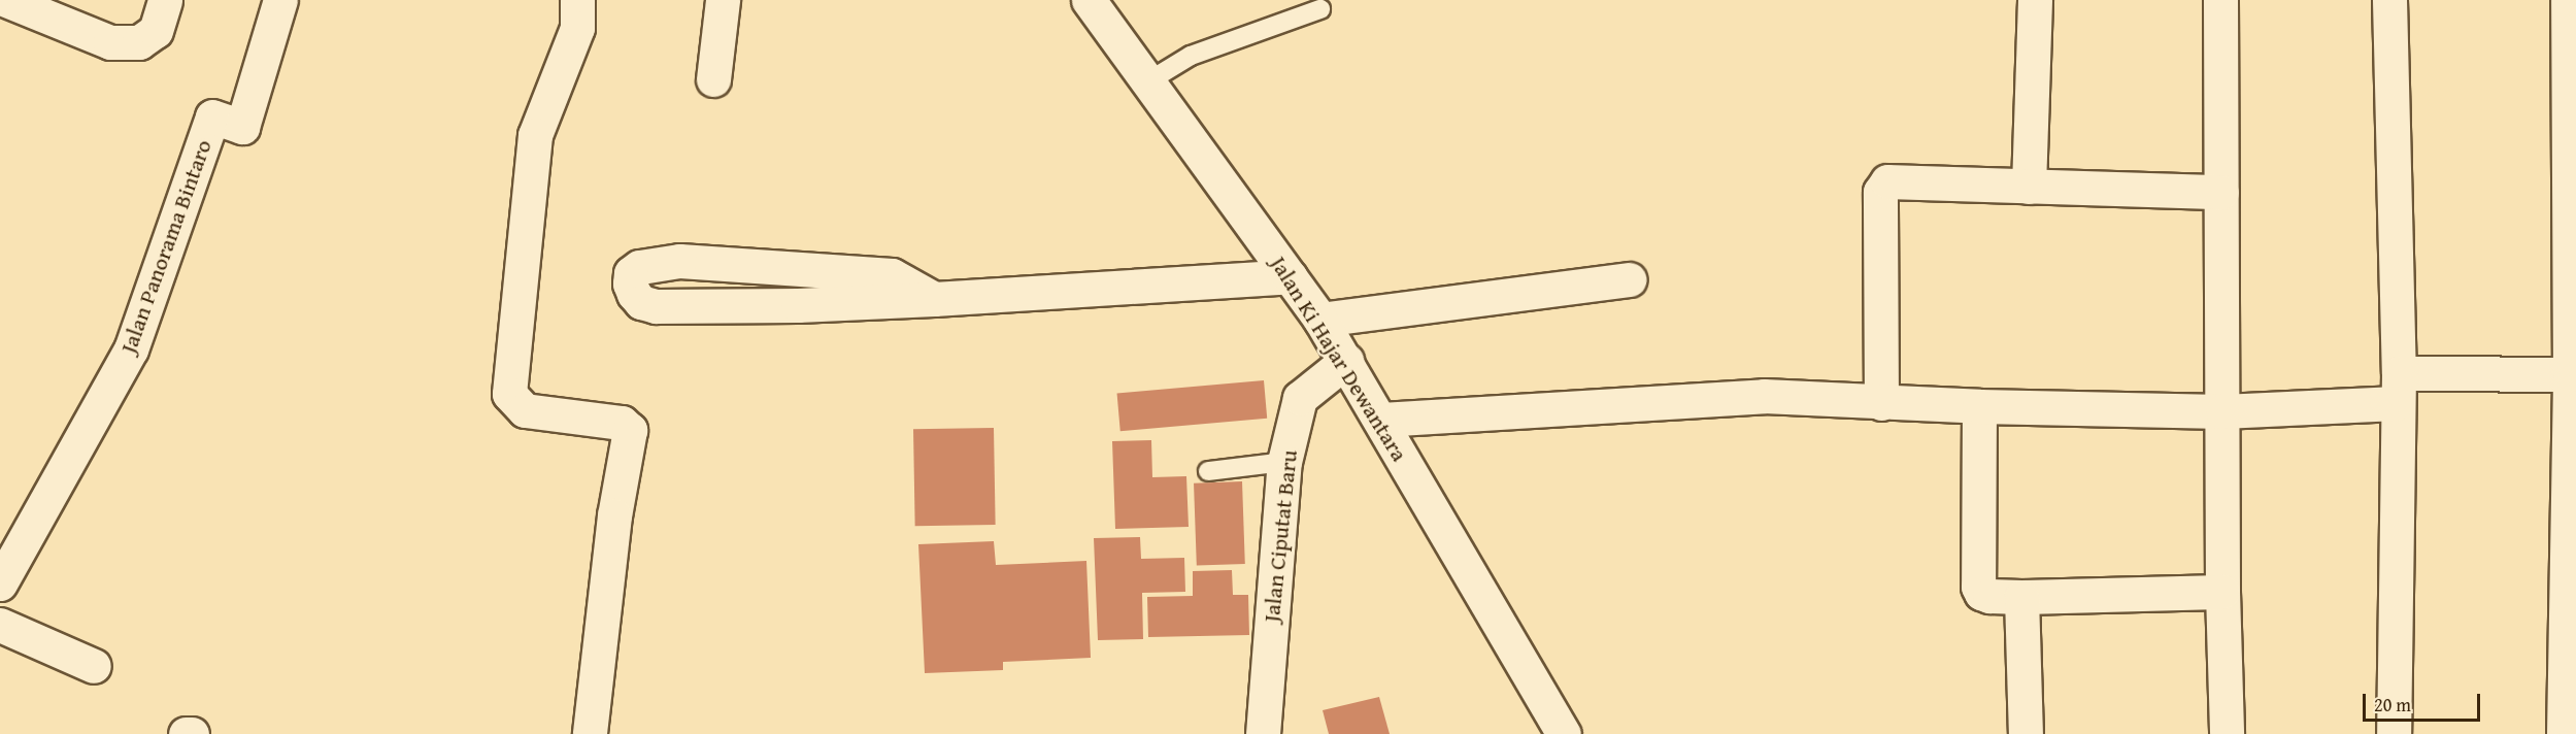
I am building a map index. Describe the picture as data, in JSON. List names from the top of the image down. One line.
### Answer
{"streets":{"street":["Jalan Panorama Bintaro","Jalan Ki Hajar Dewantara","Jalan Ciputat Baru"]},"crossings":[["Jalan Ki Hajar Dewantara","Jalan Ciputat Baru"]],"scale_bar":"20 m"}
